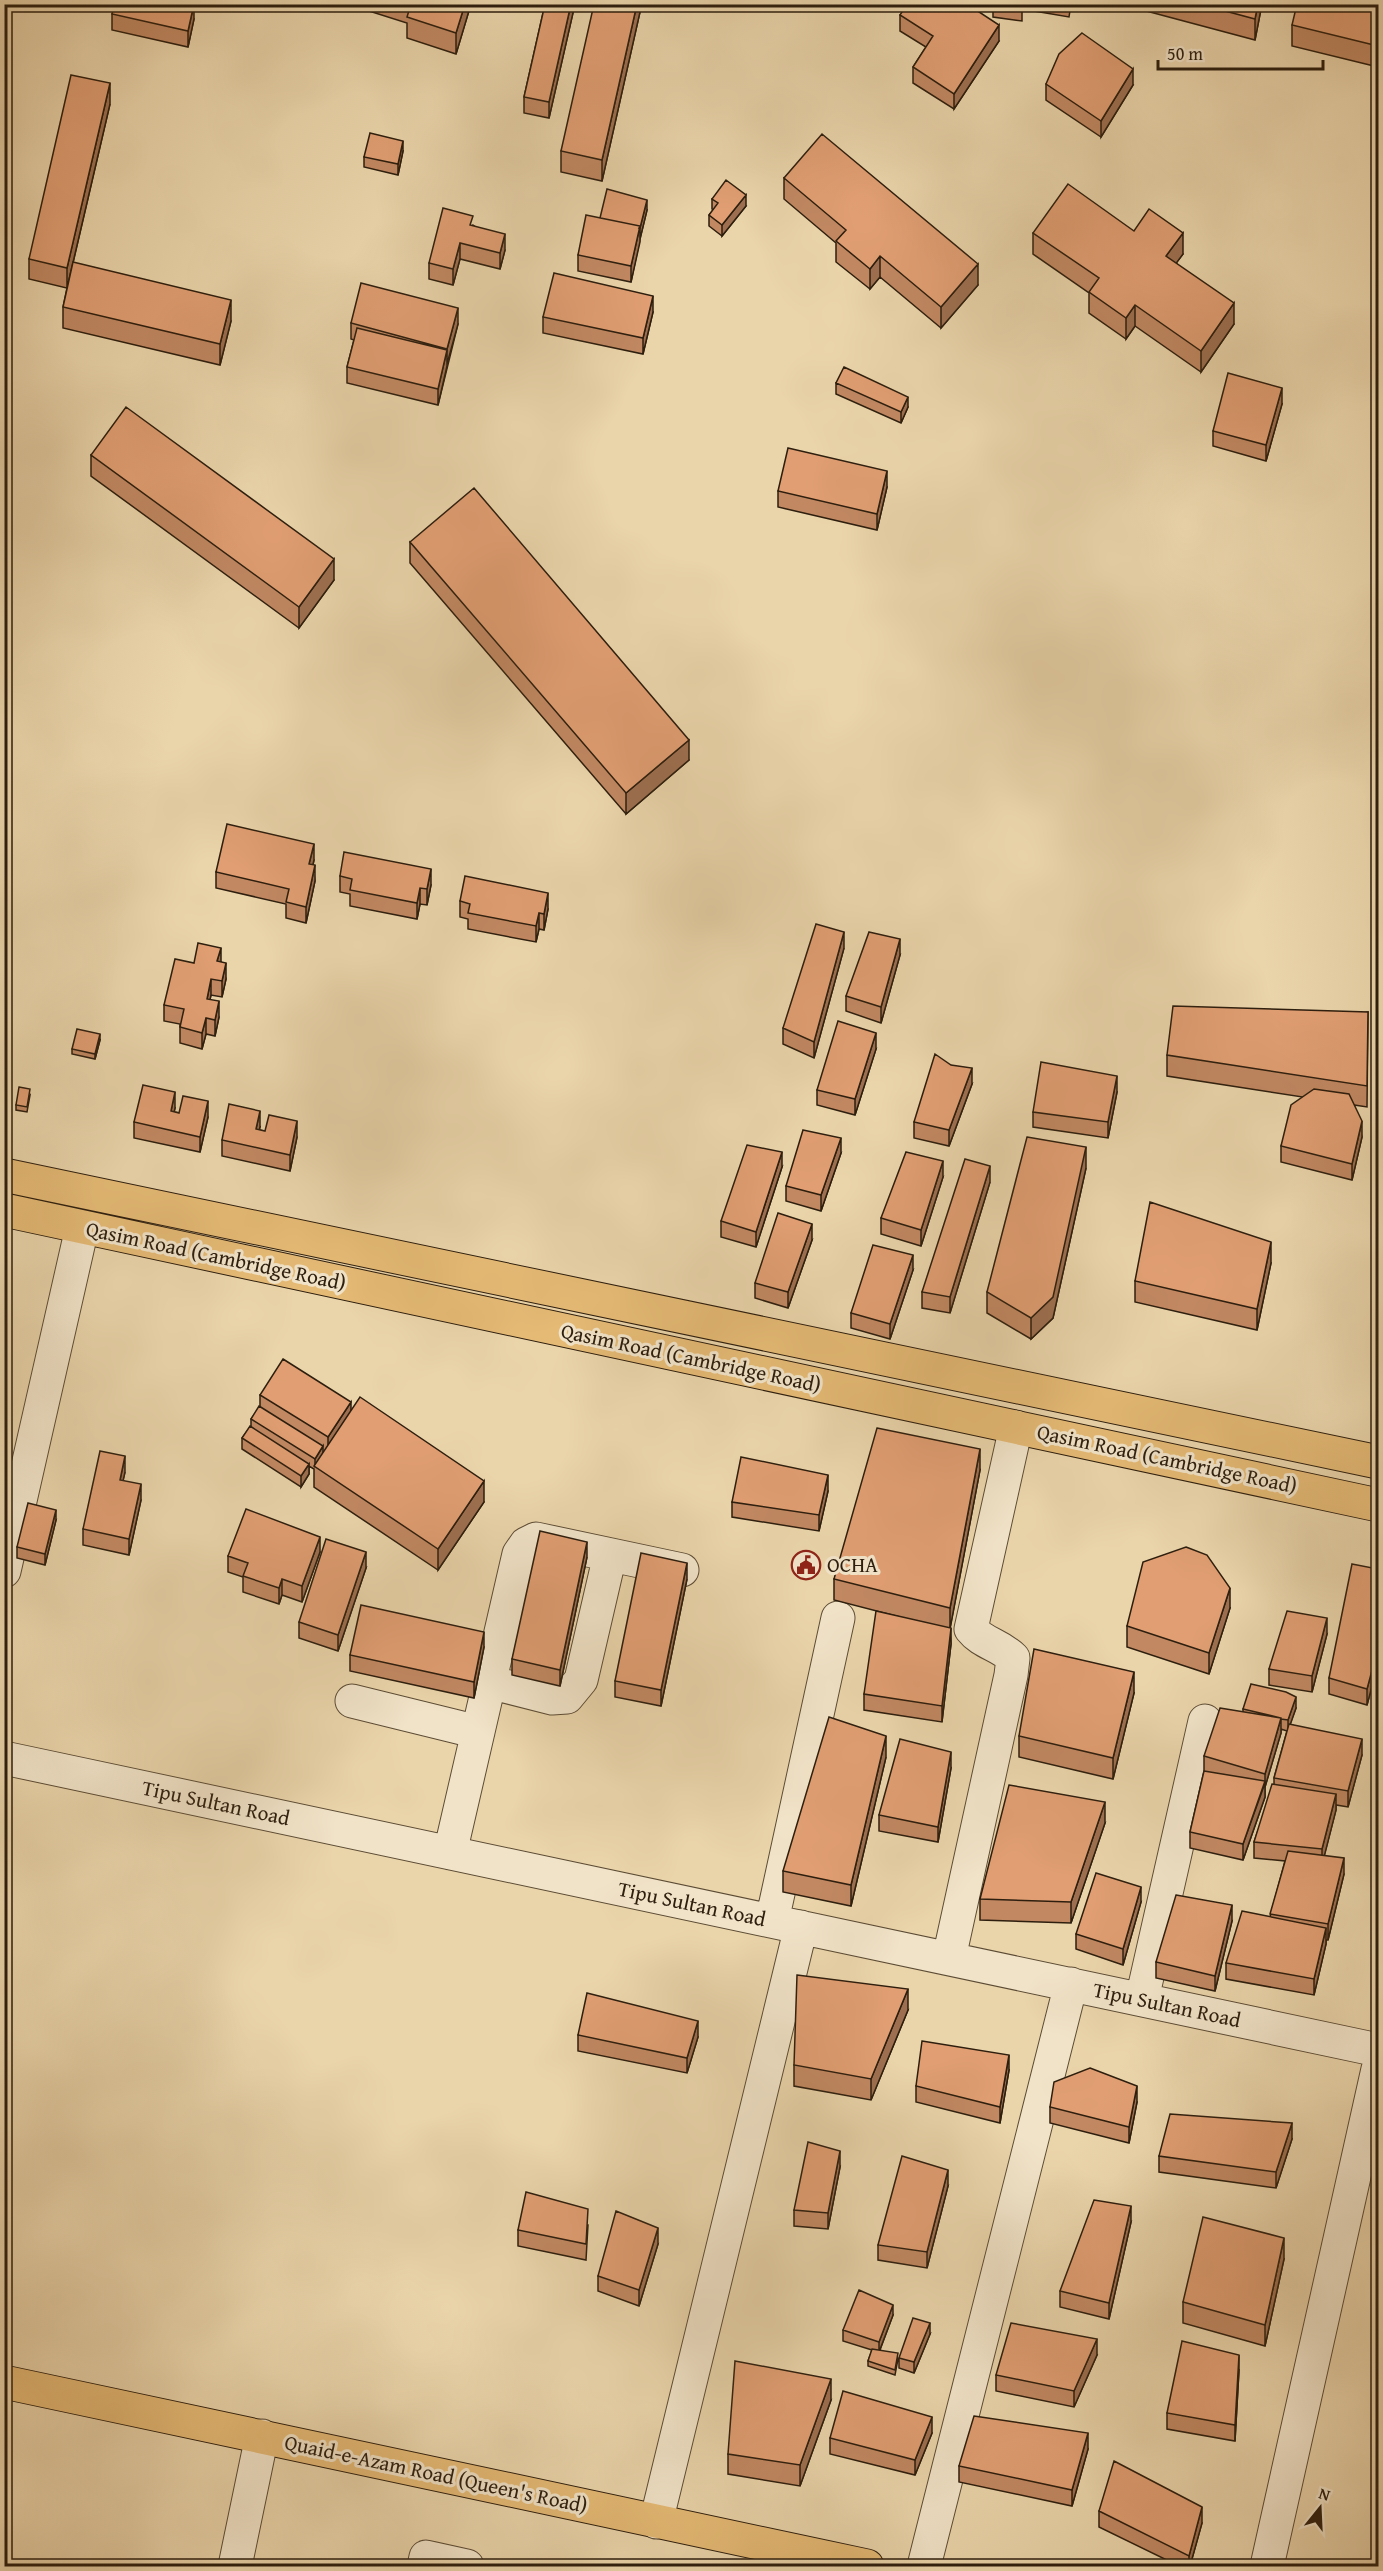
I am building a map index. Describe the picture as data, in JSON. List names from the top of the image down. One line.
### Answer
{"streets":{"main road":["Qasim Road (Cambridge Road)","Quaid-e-Azam Road (Queen's Road)"],"street":["Tipu Sultan Road"]},"places":{"public building":["OCHA"]},"scale_bar":"50 m","north":"top"}
